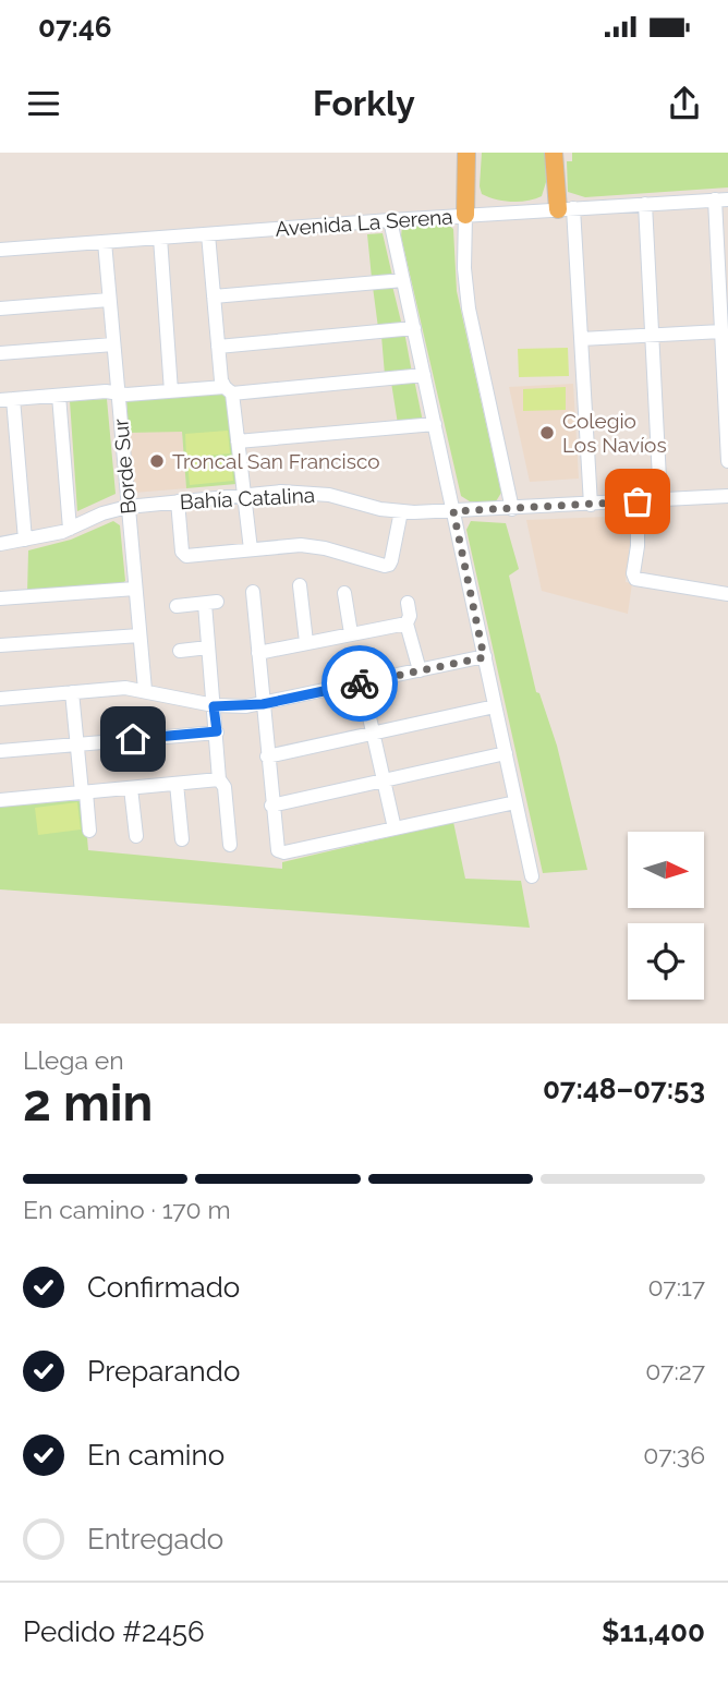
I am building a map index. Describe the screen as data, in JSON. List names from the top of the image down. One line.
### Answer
{"streets":{"street":["Avenida La Serena","Borde Sur","Bahía Catalina"]},"crossings":[["Avenida La Serena","Borde Sur"],["Borde Sur","Bahía Catalina"]],"places":["Colegio Los Navíos","Troncal San Francisco"],"north":"right","page":{"status":"07:46","header":"Forkly","heading":["2 min","Llega en","07:48–07:53"],"panel":["Pedido #2456","$11,400"],"bar":"En camino · 170 m","list":[["Confirmado","07:17"],["Preparando","07:27"],["En camino","07:36"],"Entregado"]}}
